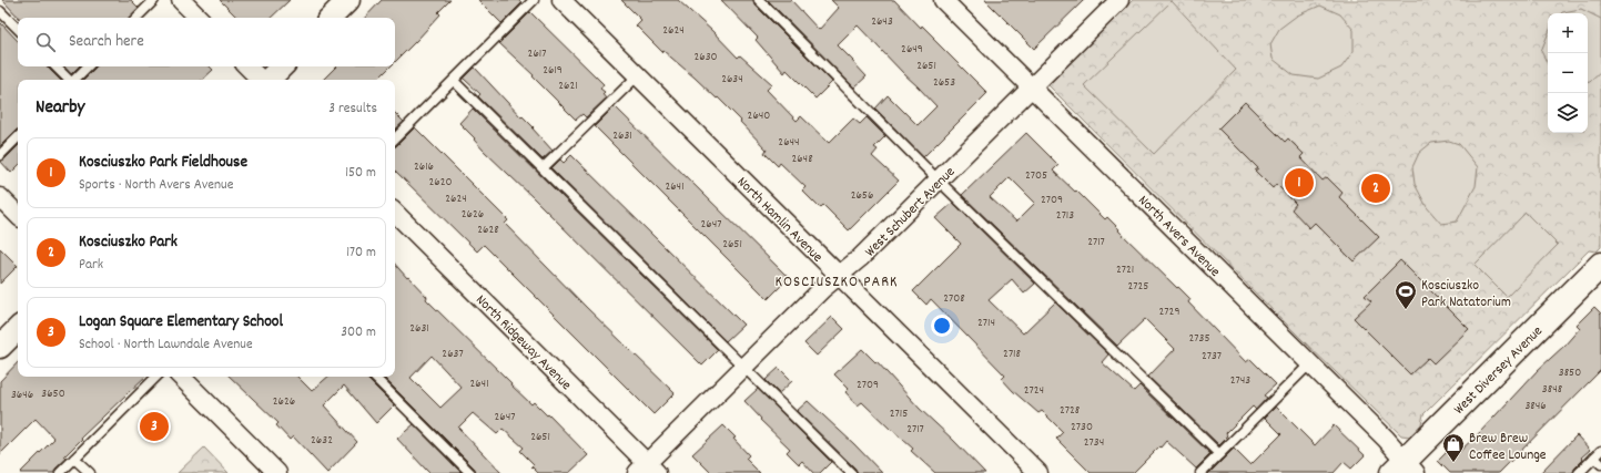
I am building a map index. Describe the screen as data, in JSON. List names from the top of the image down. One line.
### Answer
{"streets":{"main road":["West Diversey Avenue"],"street":["West Schubert Avenue","North Hamlin Avenue","North Avers Avenue","North Ridgeway Avenue"]},"crossings":[["West Schubert Avenue","North Hamlin Avenue"],["West Schubert Avenue","North Avers Avenue"],["West Schubert Avenue","North Ridgeway Avenue"],["North Avers Avenue","West Diversey Avenue"]],"districts":["KOSCIUSZKO PARK"],"places":{"sports":["Kosciuszko Park Natatorium"],"shop":["Brew Brew Coffee Lounge"]},"house_numbers":["2643","2624","2649","2617","2630","2651","2619","2634","2653","2621","2640","2631","2644","2648","2616","2705","2620","2641","2656","2624","2709","2626","2713","2647","2628","2717","2651","2721","2725","2708","2729","2714","2631","2735","2637","2718","2737","3850","2743","2641","2709","3848","2724","3650","3646","2626","3846","2728","2715","2647","2730","2717","2651","2632","2734"],"page":{"map_buttons":["+","−"],"search":"Search here","heading":["Nearby","3 results"],"list":[{"mark":"1","name":"Kosciuszko Park Fieldhouse","note":"Sports · North Avers Avenue","value":"150 m"},{"mark":"2","name":"Kosciuszko Park","note":"Park","value":"170 m"},{"mark":"3","name":"Logan Square Elementary School","note":"School · North Lawndale Avenue","value":"300 m"}],"pins":["1","2","3"]}}
